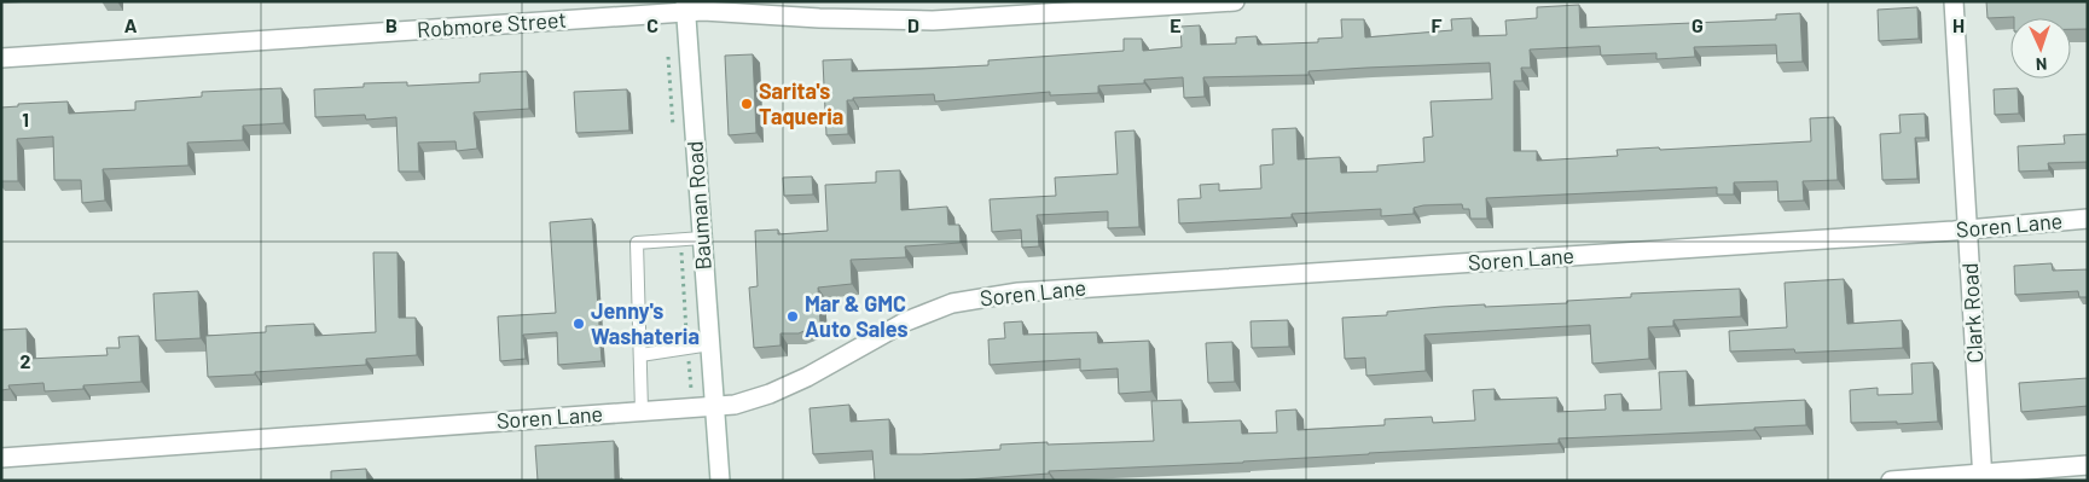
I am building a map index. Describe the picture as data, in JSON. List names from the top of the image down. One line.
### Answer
{"streets":{"street":["Robmore Street","Bauman Road","Soren Lane","Clark Road"]},"crossings":[["Robmore Street","Bauman Road"],["Bauman Road","Soren Lane"],["Soren Lane","Clark Road"]],"places":["Sarita's Taqueria","Mar & GMC Auto Sales","Jenny's Washateria"],"north":"bottom","grid":{"columns":["A","B","C","D","E","F","G","H"],"rows":["1","2"]}}
